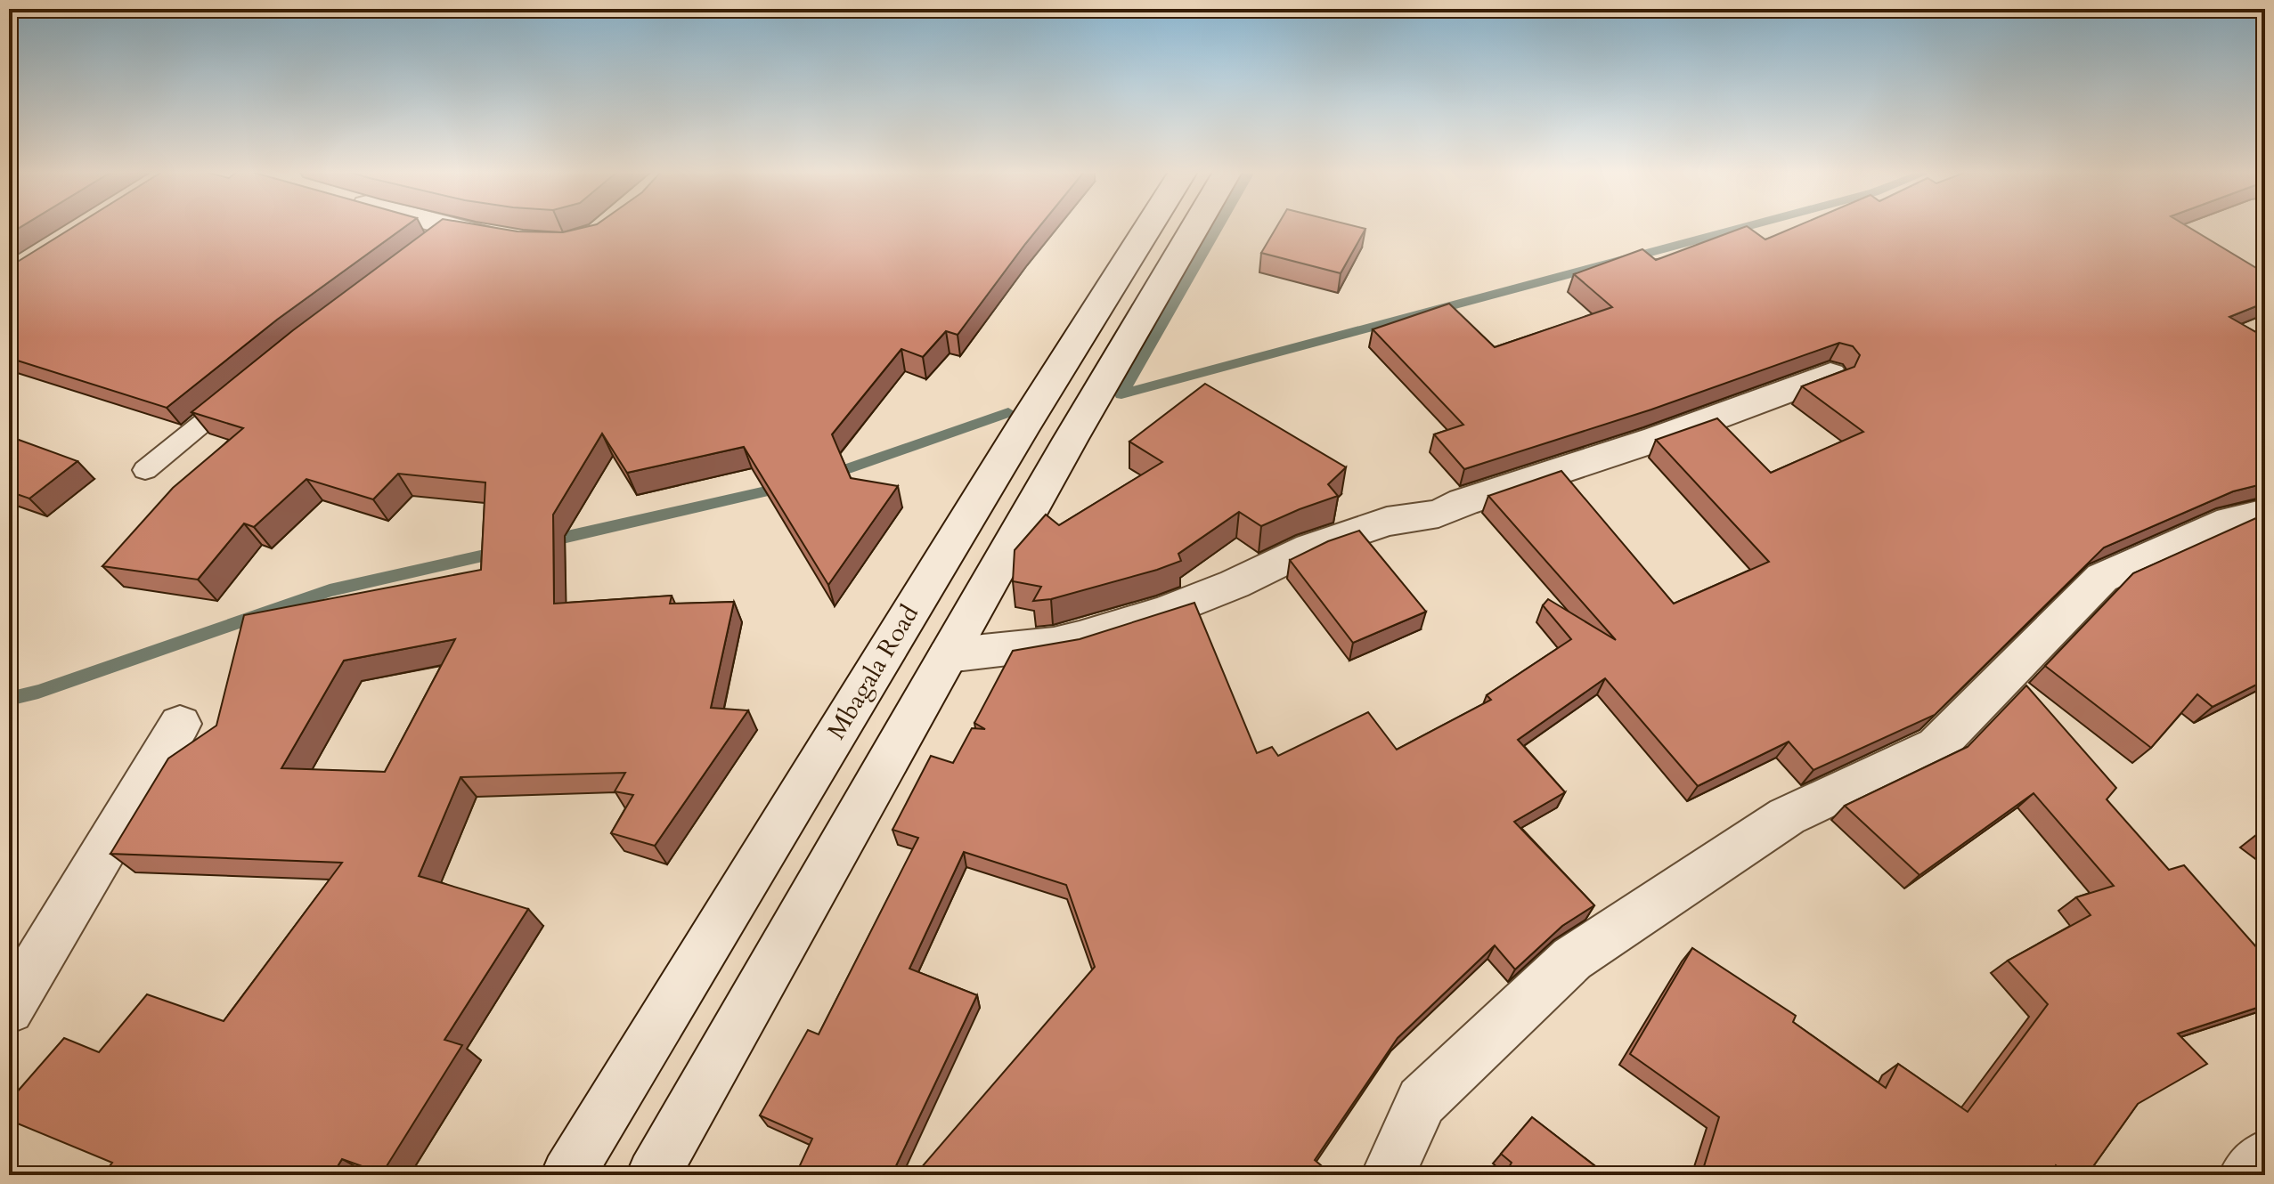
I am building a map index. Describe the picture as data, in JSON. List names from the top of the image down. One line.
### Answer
{"streets":{"street":["Mbagala Road"]}}
